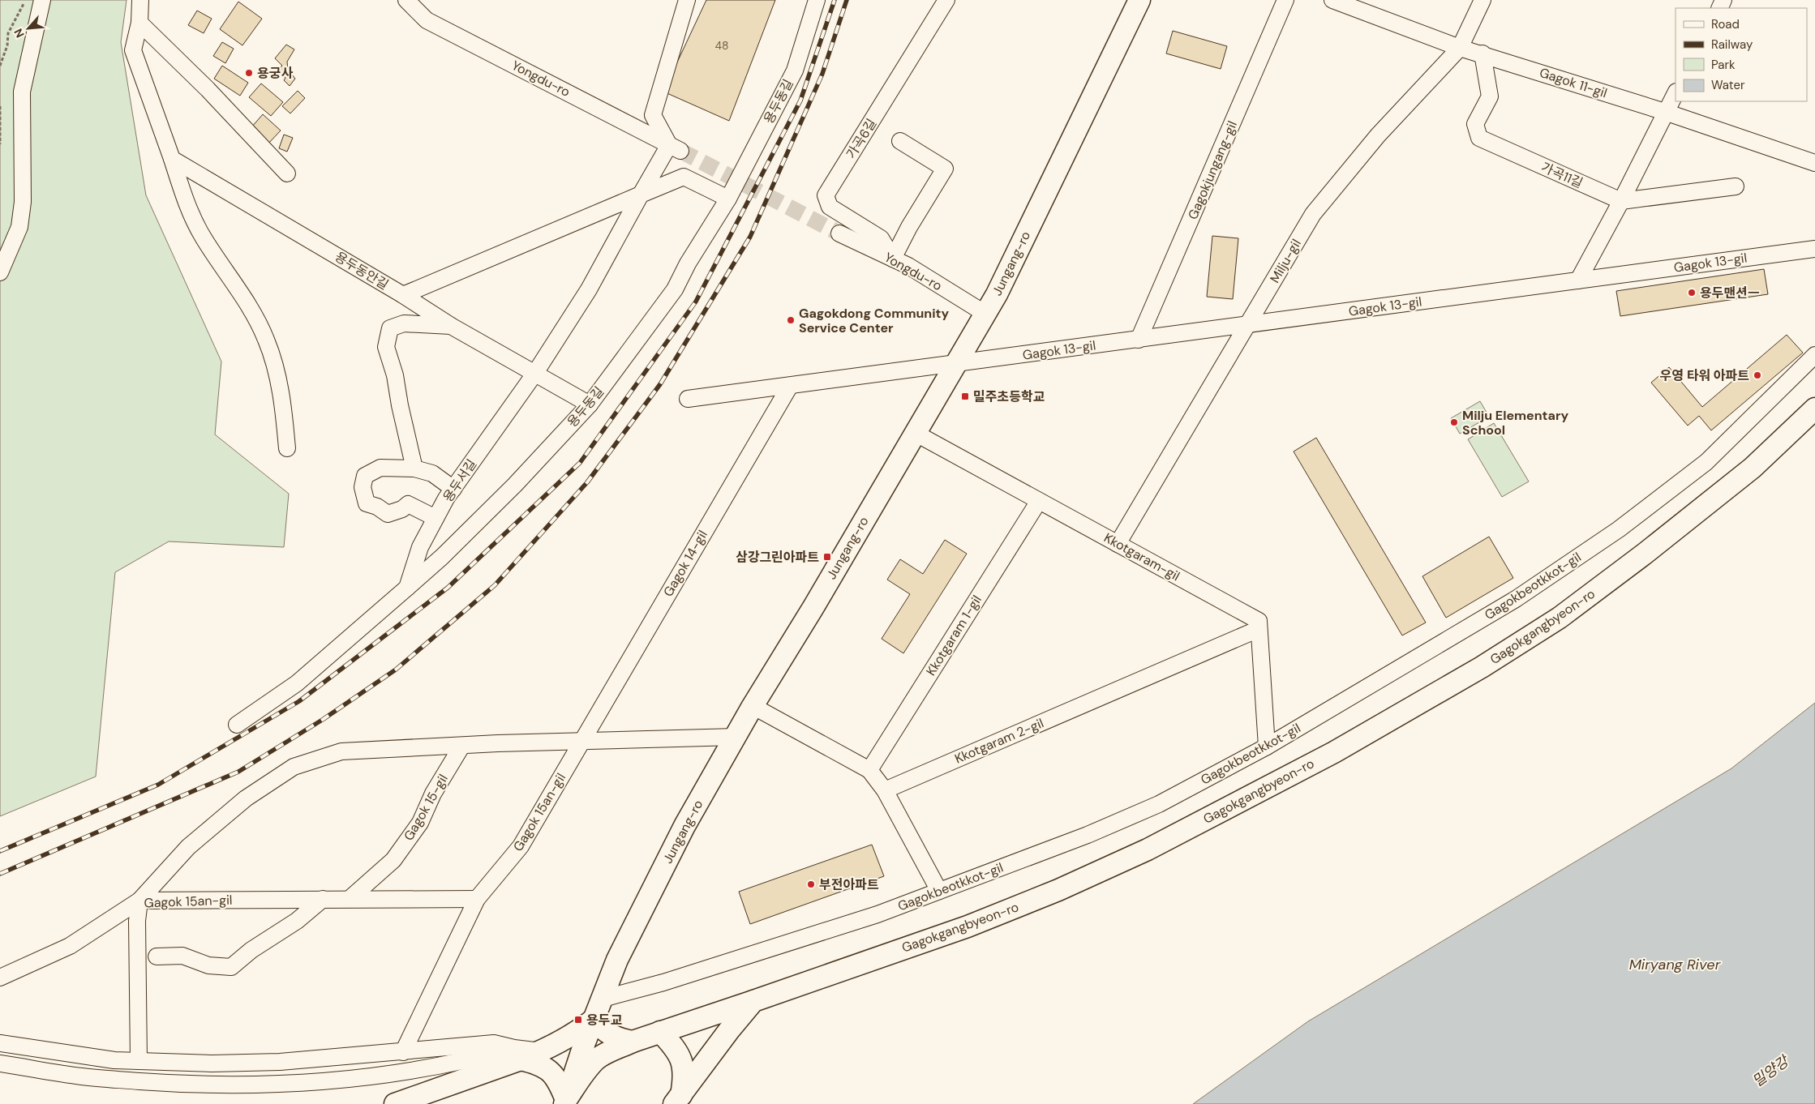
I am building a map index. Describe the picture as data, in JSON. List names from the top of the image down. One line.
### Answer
{"streets":{"main road":["Jungang-ro","Gagokgangbyeon-ro"],"street":["Yongdu-ro","Gagok 11-gil","용두동길","가곡6길","Gagokjungang-gil","가곡11길","Milju-gil","Gagok 13-gil","용두동안길","용두서길","Kkotgaram-gil","Gagok 14-gil","Gagokbeotkkot-gil","Kkotgaram 1-gil","Kkotgaram 2-gil","Gagok 15-gil","Gagok 15an-gil"]},"crossings":[["Yongdu-ro","가곡6길"],["Yongdu-ro","Jungang-ro"],["Gagok 11-gil","가곡11길"],["Gagok 11-gil","Milju-gil"],["용두동길","용두서길"],["Gagokjungang-gil","Gagok 13-gil"],["Milju-gil","Gagok 13-gil"],["Milju-gil","Kkotgaram-gil"],["Gagok 13-gil","Jungang-ro"],["Jungang-ro","Kkotgaram-gil"],["Jungang-ro","Gagokbeotkkot-gil"],["Jungang-ro","Gagokgangbyeon-ro"],["용두동안길","용두서길"],["Kkotgaram-gil","Kkotgaram 1-gil"],["Kkotgaram-gil","Kkotgaram 2-gil"],["Gagok 14-gil","Gagok 15an-gil"],["Gagok 15-gil","Gagok 15an-gil"]],"water":["Miryang River","밀양강"],"places":{"other":["용궁사","용두맨션ㅡ","Gagokdong Community Service Center","우영 타워 아파트","Milju Elementary School","부전아파트"],"transit":["밀주초등학교","삼강그린아파트","용두교"]},"house_numbers":["48"],"legend":["Road","Railway","Park","Water"],"north":"bottom left"}
